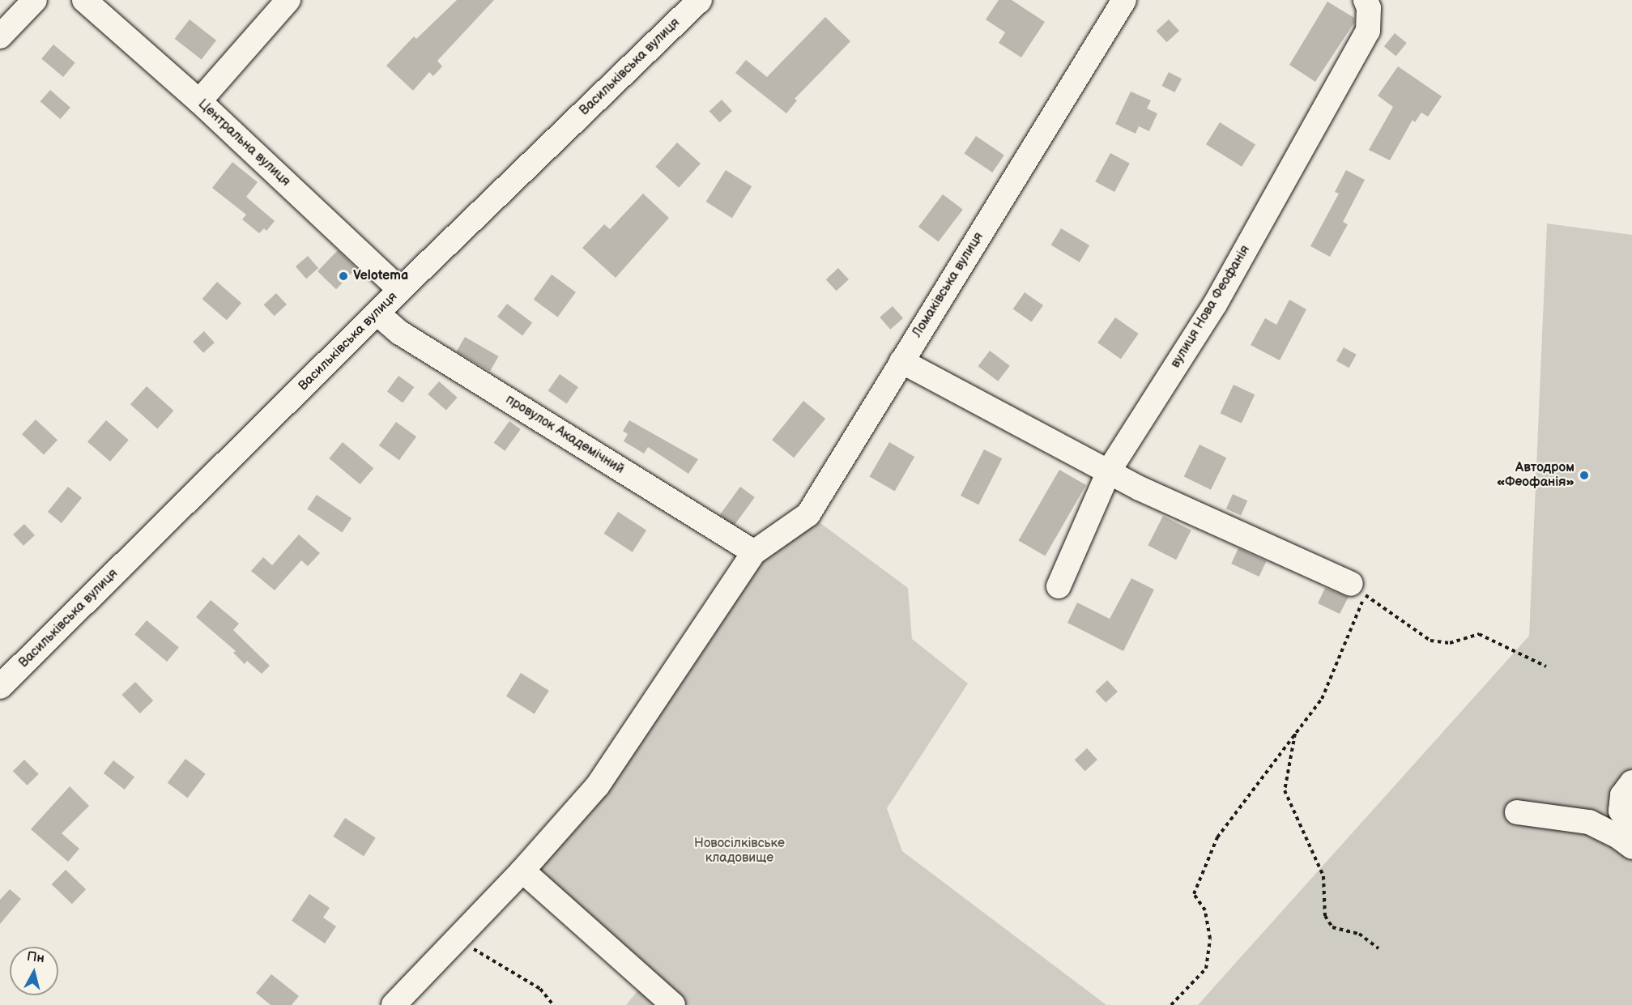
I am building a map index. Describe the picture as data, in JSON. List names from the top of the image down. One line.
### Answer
{"streets":{"street":["Васильківська вулиця","Центральна вулиця","Ломаківська вулиця","вулиця Нова Феофанія","провулок Академічний"]},"crossings":[["Васильківська вулиця","Центральна вулиця"],["Васильківська вулиця","провулок Академічний"],["Ломаківська вулиця","провулок Академічний"]],"parks":["Новосілківське кладовище"],"places":["Velotema","Автодром «Феофанія»"],"north":"top"}
